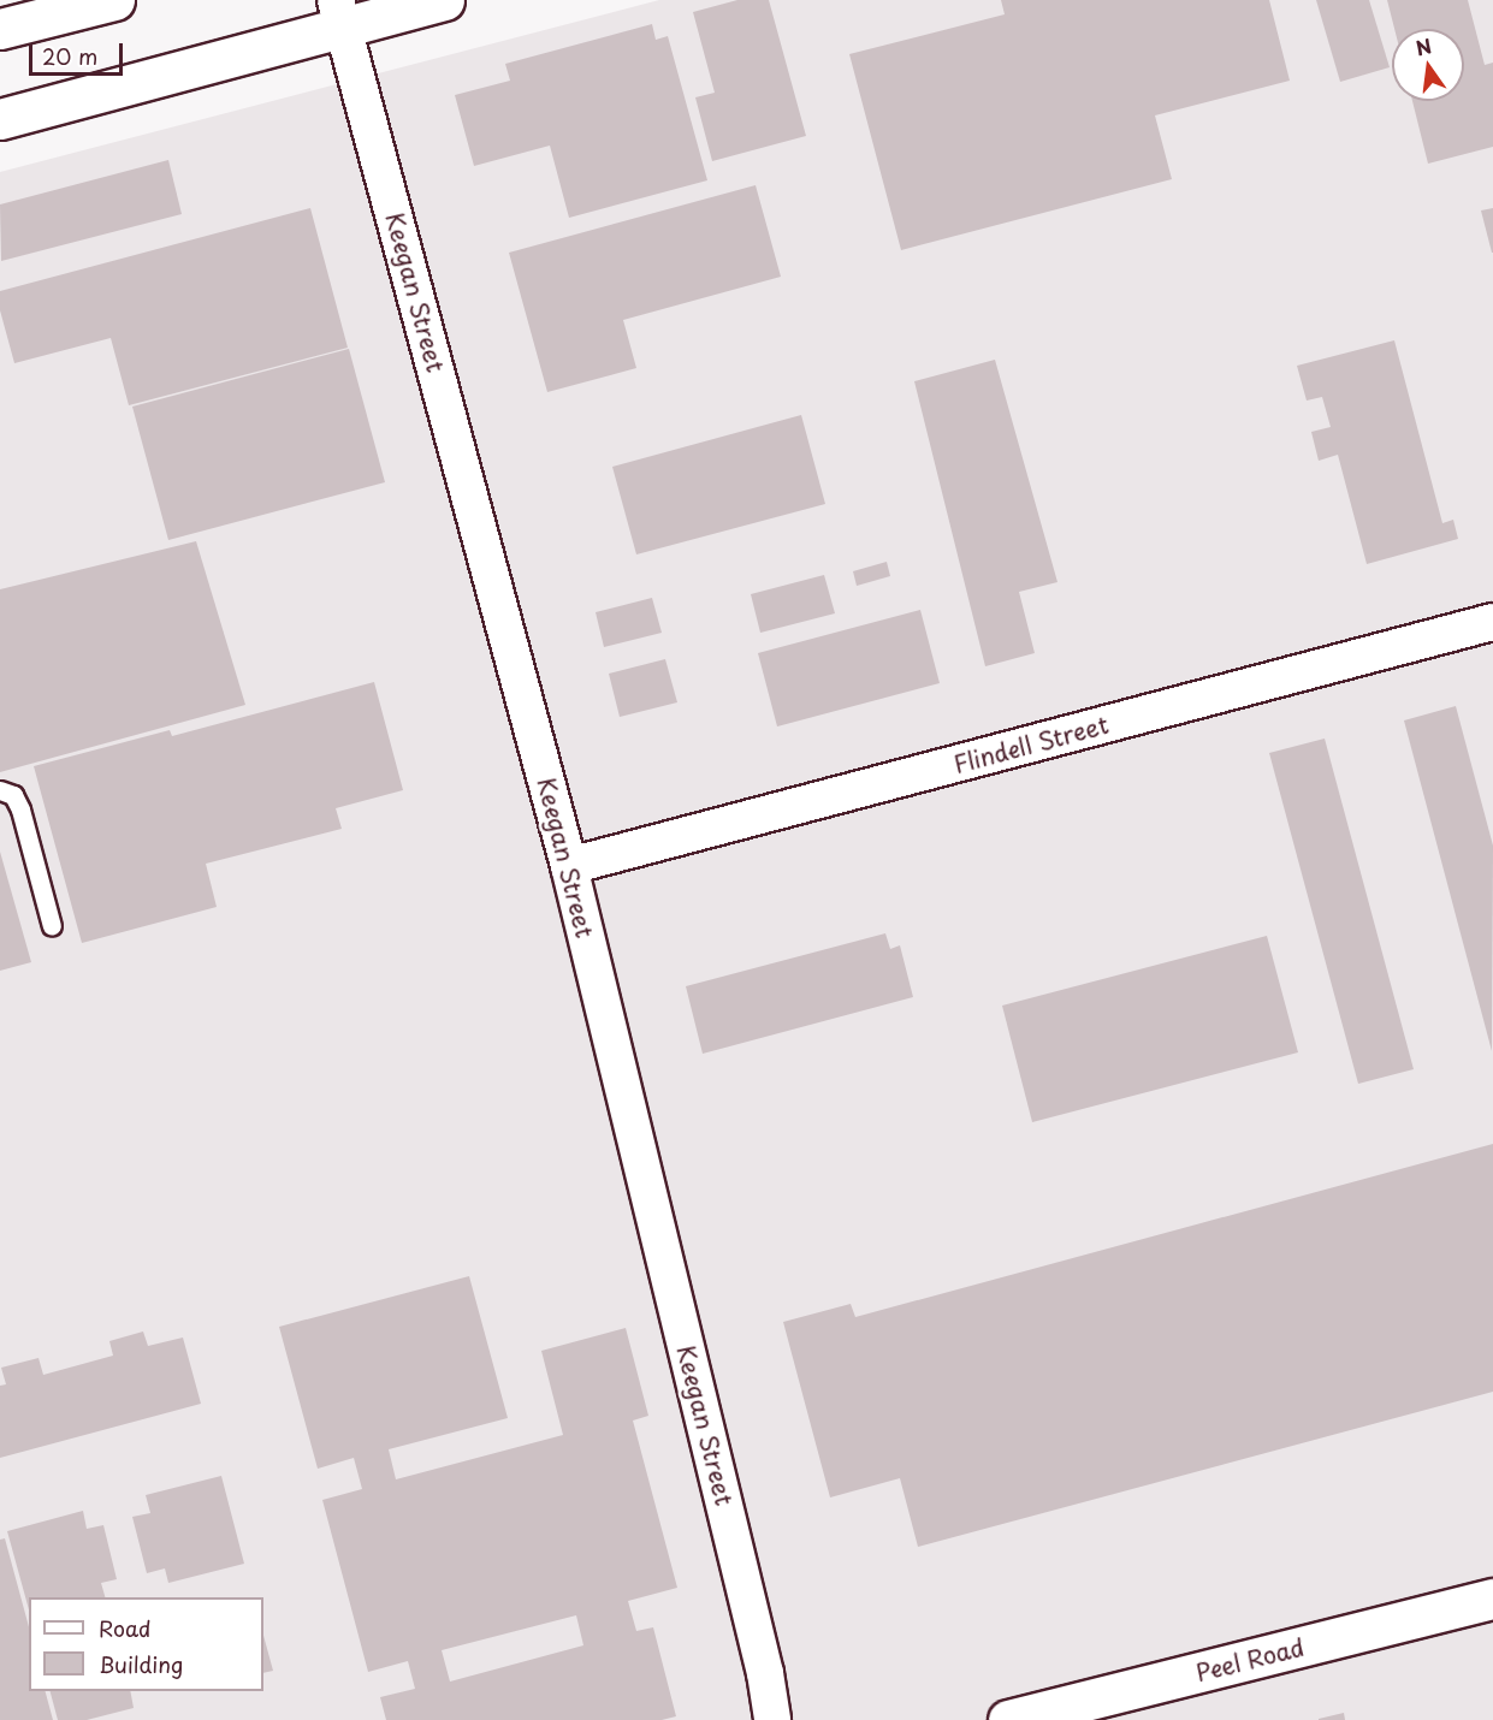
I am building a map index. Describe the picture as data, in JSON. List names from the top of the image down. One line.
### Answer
{"streets":{"street":["Keegan Street","Flindell Street","Peel Road"]},"crossings":[["Keegan Street","Flindell Street"]],"legend":["Road","Building"],"scale_bar":"20 m","north":"top"}
